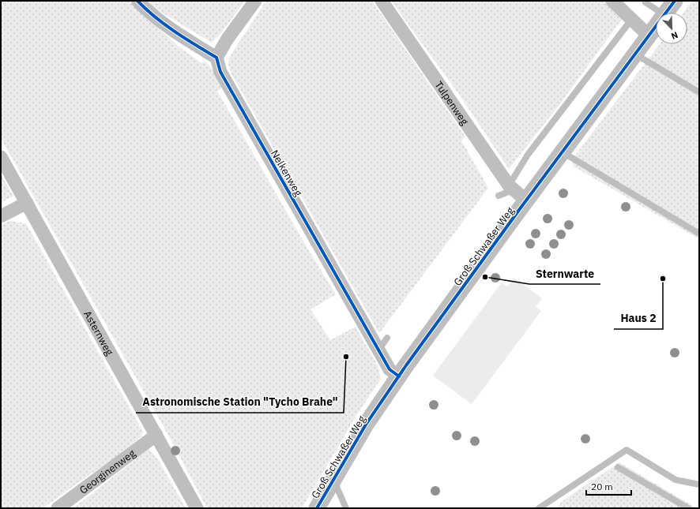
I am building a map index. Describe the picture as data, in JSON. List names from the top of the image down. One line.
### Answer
{"streets":{"street":["Tulpenweg","Nelkenweg","Groß Schwaßer Weg","Asternweg","Georginenweg"]},"crossings":[["Tulpenweg","Groß Schwaßer Weg"],["Nelkenweg","Groß Schwaßer Weg"],["Asternweg","Georginenweg"]],"places":["Sternwarte","Haus 2","Astronomische Station \"Tycho Brahe\""],"scale_bar":"20 m","north":"bottom right"}
